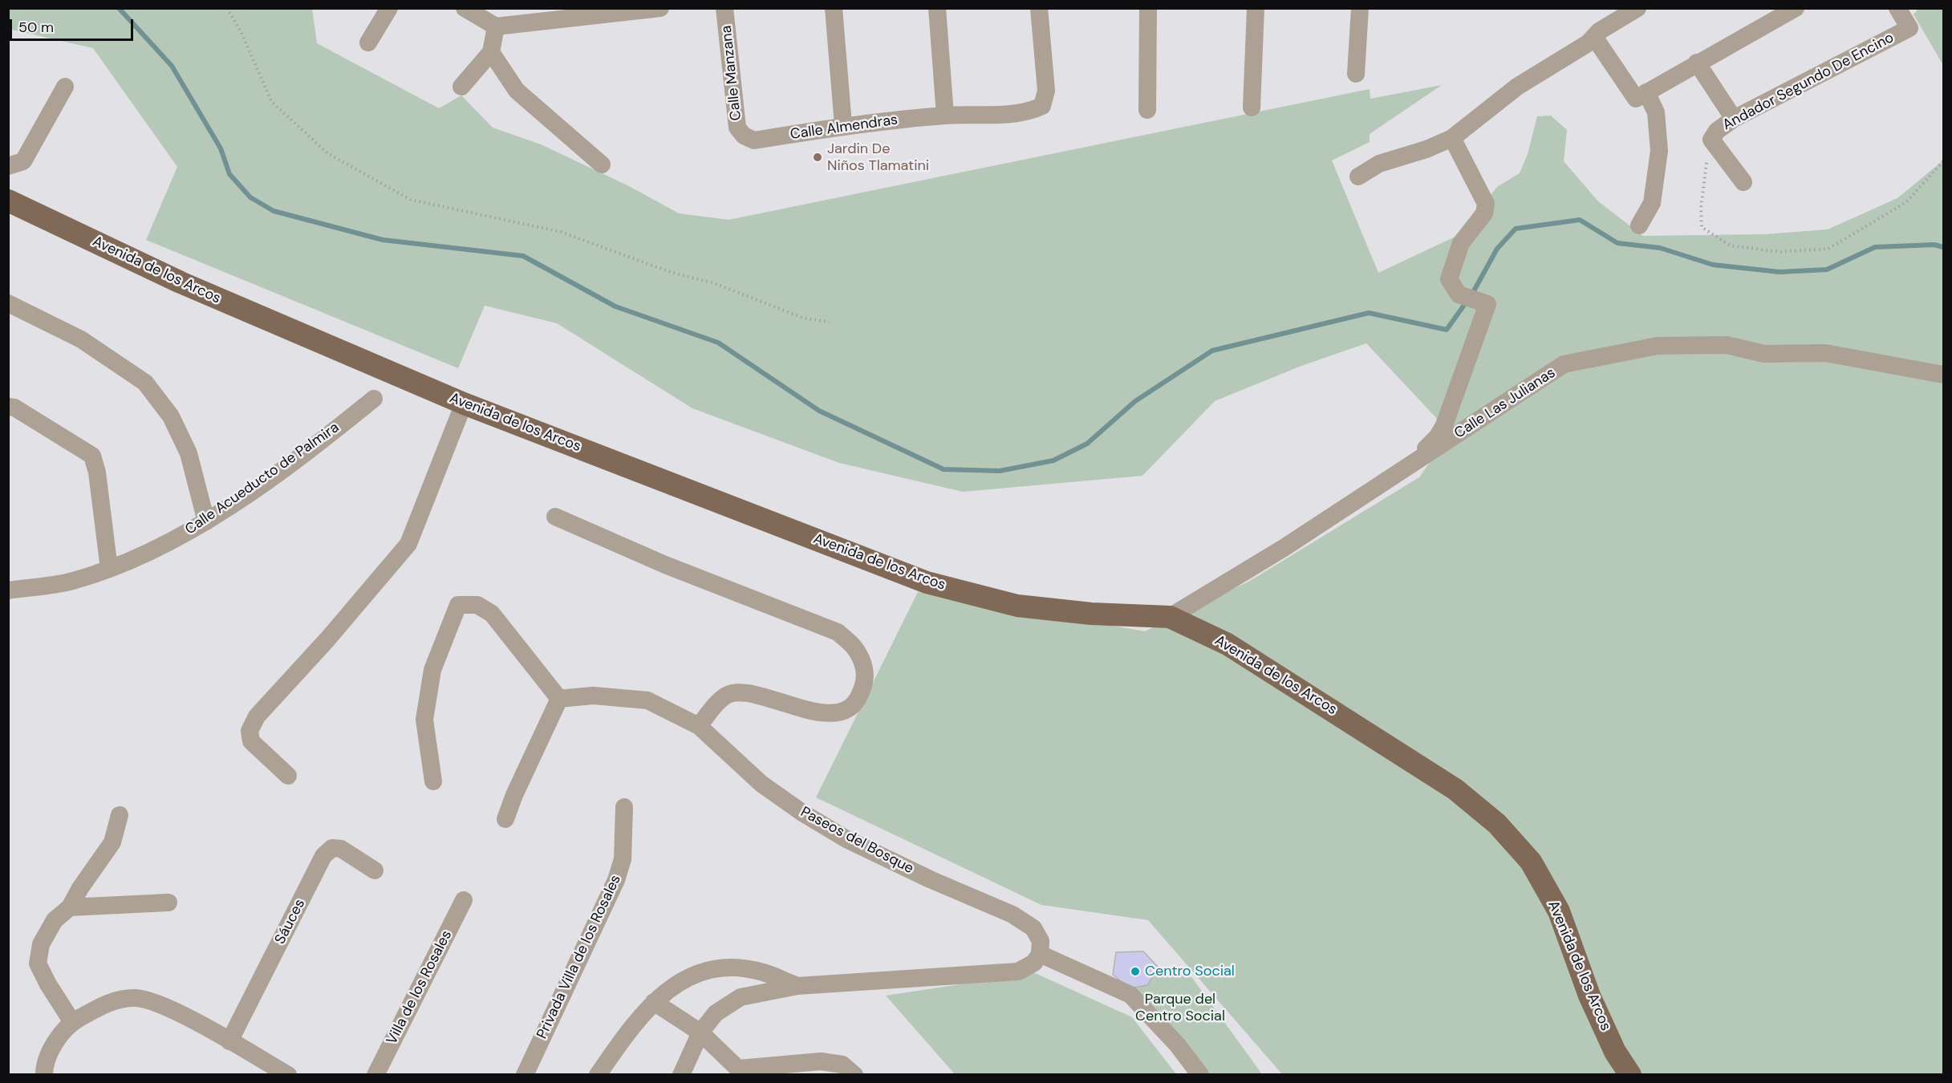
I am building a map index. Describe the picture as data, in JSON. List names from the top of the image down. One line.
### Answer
{"streets":{"main road":["Avenida de los Arcos"],"street":["Calle Manzana","Andador Segundo De Encino","Calle Almendras","Calle Las Julianas","Calle Acueducto de Palmira","Paseos del Bosque","Sáuces","Privada Villa de los Rosales","Villa de los Rosales"]},"crossings":[["Calle Manzana","Calle Almendras"],["Avenida de los Arcos","Calle Las Julianas"]],"parks":["Parque del Centro Social"],"places":["Jardin De Niños Tlamatini","Centro Social"],"scale_bar":"50 m"}
